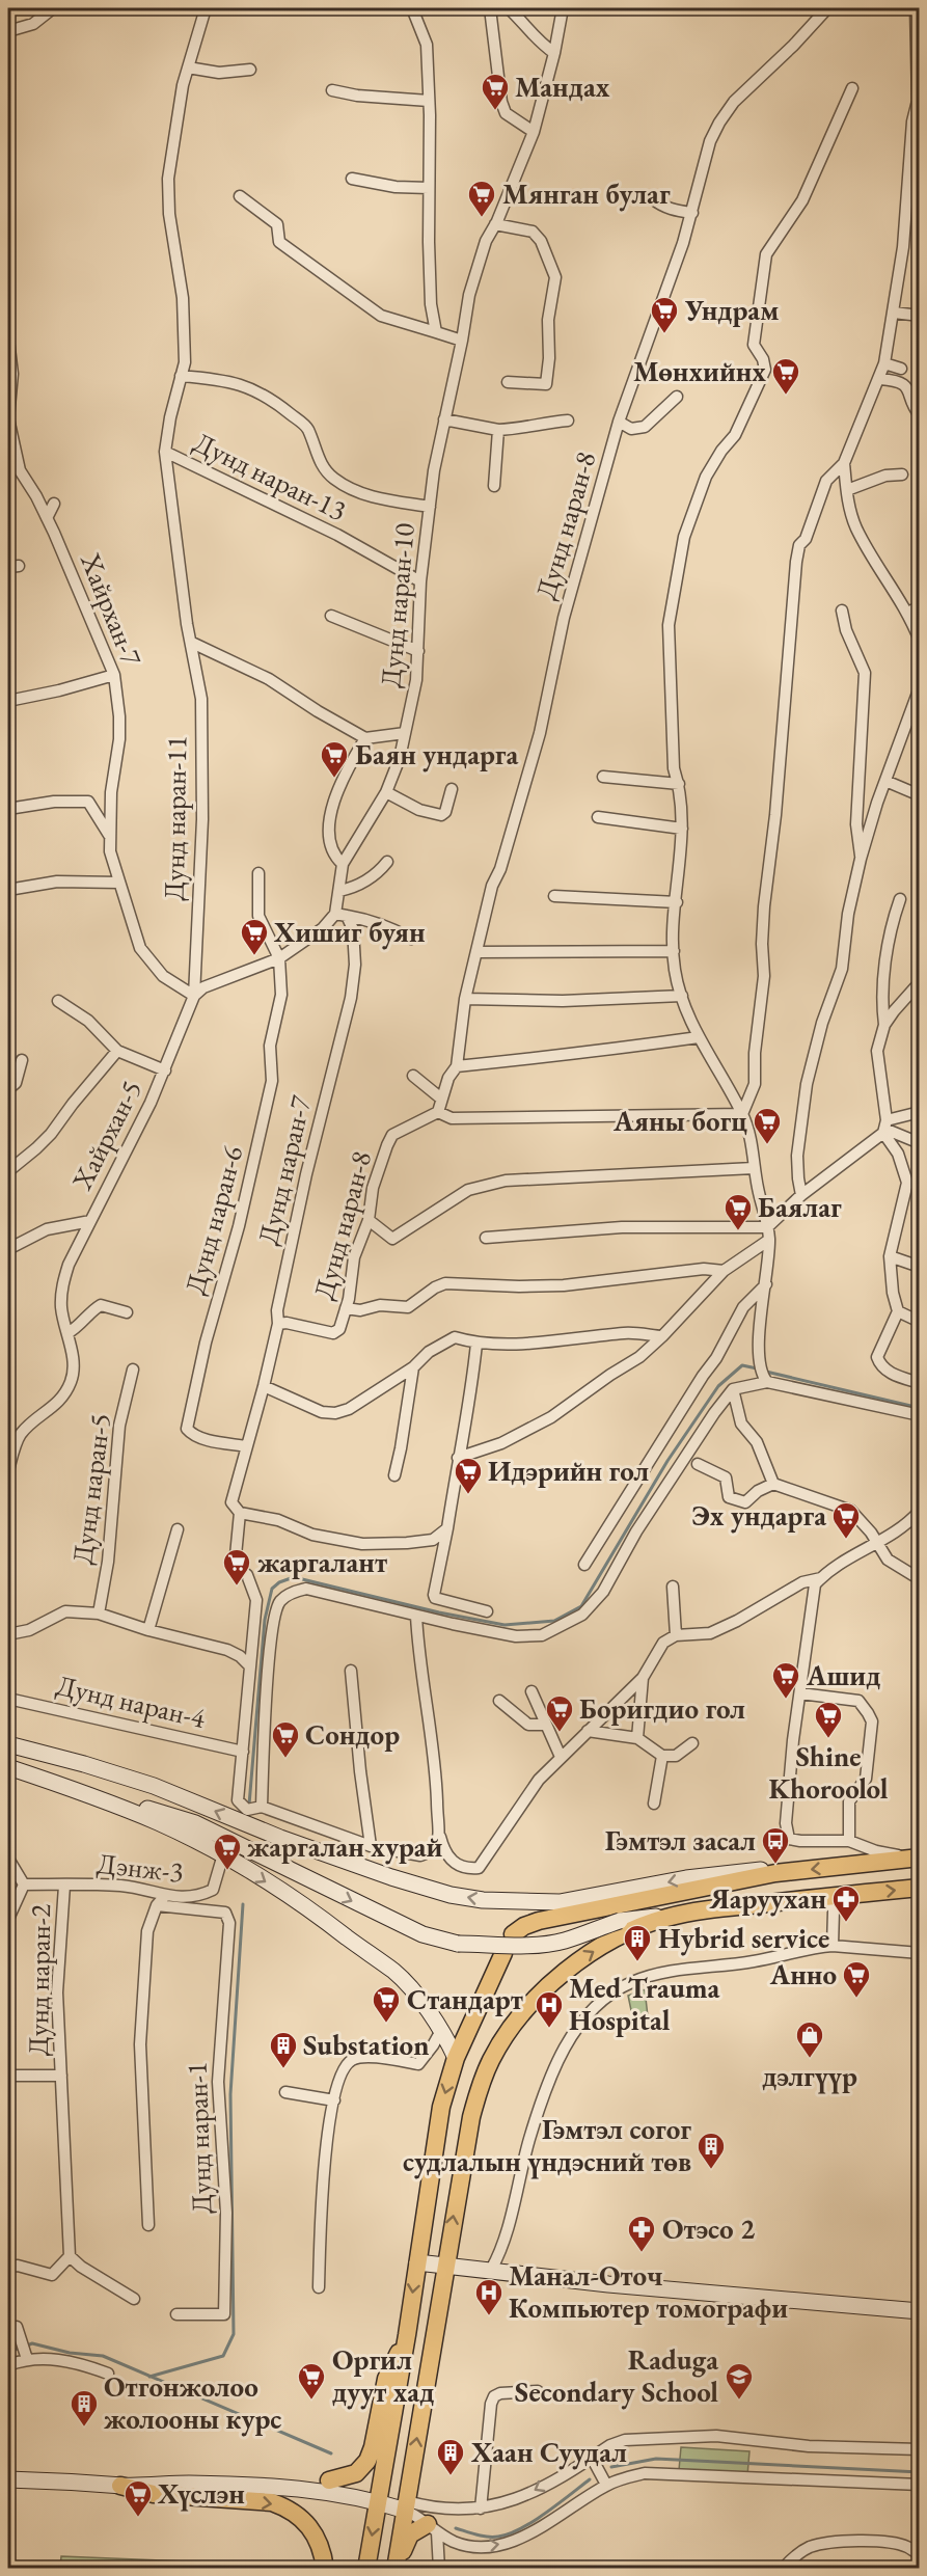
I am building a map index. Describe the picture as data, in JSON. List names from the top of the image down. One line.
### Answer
{"streets":{"street":["Дунд наран-13","Дунд наран-8","Дунд наран-10","Хайрхан-7","Дунд наран-11","Хайрхан-5","Дунд наран-7","Дунд наран-6","Дунд наран-5","Дунд наран-4","Дэнж-3","Дунд наран-2","Дунд наран-1"]},"crossings":[["Дунд наран-13","Дунд наран-10"],["Дунд наран-13","Дунд наран-11"],["Дунд наран-8","Дунд наран-7"],["Хайрхан-7","Дунд наран-11"],["Дунд наран-7","Дунд наран-6"],["Дэнж-3","Дунд наран-2"],["Дэнж-3","Дунд наран-1"]],"places":{"supermarket":["Мандах","Мянган булаг","Ундрам","Мөнхийнх","Баян ундарга","Хишиг буян","Аяны богц","Баялаг","Идэрийн гол","Эх ундарга","жаргалант","Ашид","Боригдио гол","Shine Khoroolol","Сондор","жаргалан хурай","Анно","Стандарт","Оргил дуут хад","Хүслэн"],"bus stop":["Гэмтэл засал"],"pharmacy":["Яаруухан","Отэсо 2"],"building":["Hybrid service","Substation","Гэмтэл согог судлалын үндэсний төв","Отгонжолоо жолооны курс","Хаан Суудал"],"hospital":["Med Trauma Hospital","Манал-Оточ Компьютер томографи"],"shop":["дэлгүүр"],"school or university":["Raduga Secondary School"]}}
